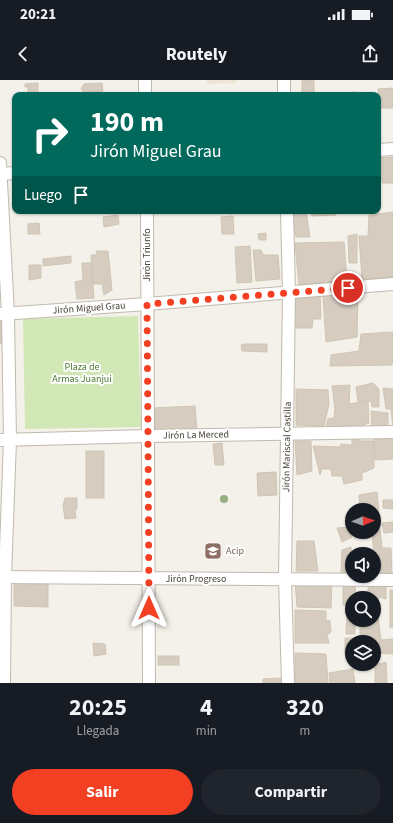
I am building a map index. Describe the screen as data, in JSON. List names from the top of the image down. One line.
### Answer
{"streets":{"street":["Jirón Triunfo","Jirón Miguel Grau","Jirón La Merced","Jirón Mariscal Castilla","Jirón Progreso"]},"crossings":[["Jirón Triunfo","Jirón Miguel Grau"],["Jirón Triunfo","Jirón La Merced"],["Jirón Triunfo","Jirón Progreso"],["Jirón Miguel Grau","Jirón Mariscal Castilla"],["Jirón La Merced","Jirón Mariscal Castilla"],["Jirón Mariscal Castilla","Jirón Progreso"]],"parks":["Plaza de Armas Juanjui"],"places":{"school or university":["Acip"]},"north":"right","page":{"status":"20:21","header":"Routely","turn":["190 m","Jirón Miguel Grau"],"then":"Luego","eta":["20:25","Llegada","4","min","320","m"],"buttons":["Salir","Compartir"]}}
